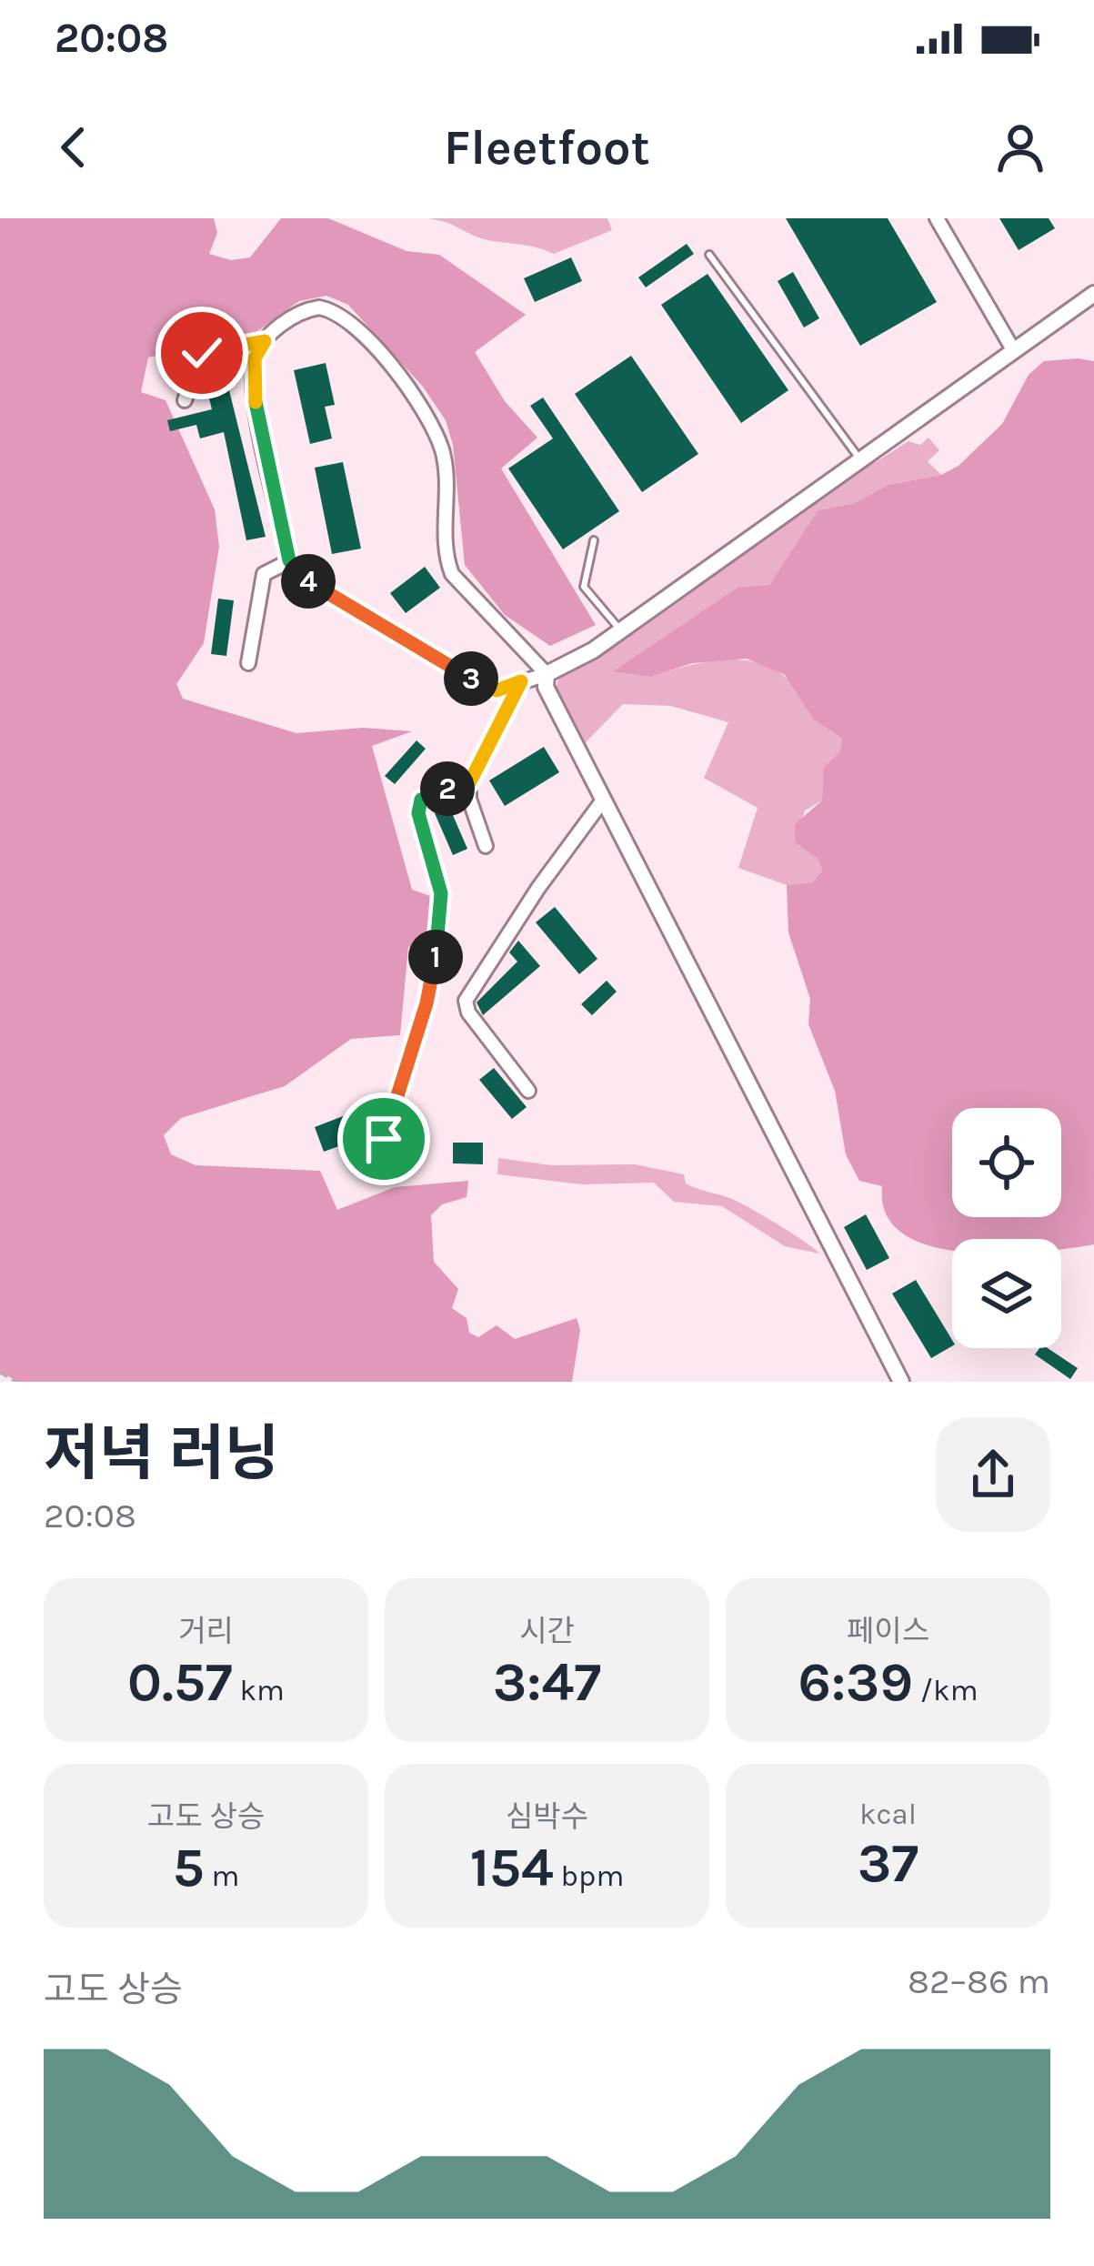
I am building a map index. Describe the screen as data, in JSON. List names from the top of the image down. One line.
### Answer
{"page":{"status":"20:08","header":"Fleetfoot","pins":["4","3","2","1"],"heading":["저녁 러닝","20:08"],"stats":[["거리","0.57 km"],["시간","3:47"],["페이스","6:39 /km"],["고도 상승","5 m"],["심박수","154 bpm"],["kcal","37"]],"chart":["고도 상승","82–86 m"]}}
